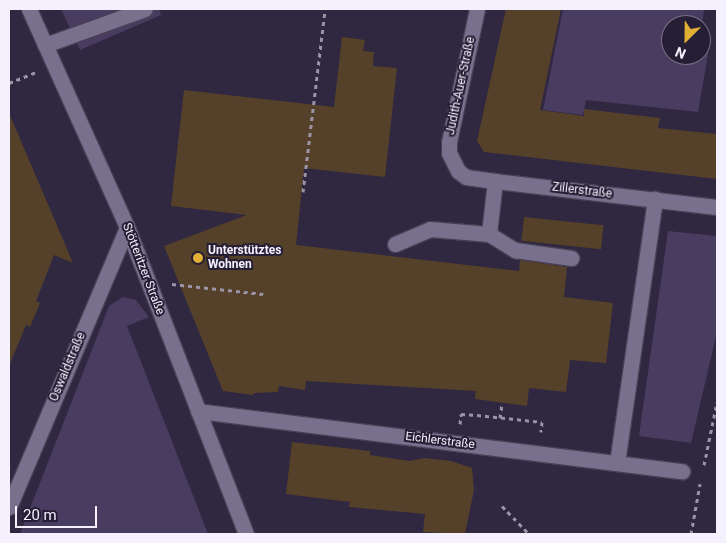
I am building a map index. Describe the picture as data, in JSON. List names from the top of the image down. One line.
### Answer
{"streets":{"street":["Judith-Auer-Straße","Zillerstraße","Stötteritzer Straße","Oswaldstraße","Eichlerstraße"]},"crossings":[["Judith-Auer-Straße","Zillerstraße"],["Stötteritzer Straße","Oswaldstraße"],["Stötteritzer Straße","Eichlerstraße"]],"places":["Unterstütztes Wohnen"],"scale_bar":"20 m","north":"bottom left"}
